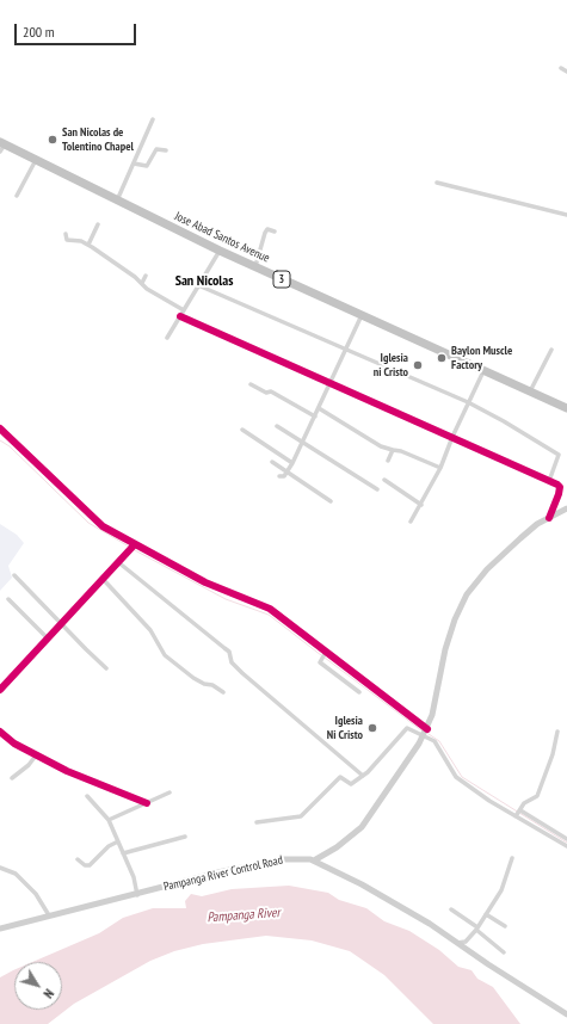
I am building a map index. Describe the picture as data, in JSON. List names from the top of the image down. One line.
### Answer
{"streets":{"highway":["Jose Abad Santos Avenue","3"],"main road":["Pampanga River Control Road"]},"districts":["San Nicolas"],"water":["Pampanga River"],"places":["San Nicolas de Tolentino Chapel","Baylon Muscle Factory","Iglesia ni Cristo","Iglesia Ni Cristo"],"scale_bar":"200 m","north":"bottom right"}
